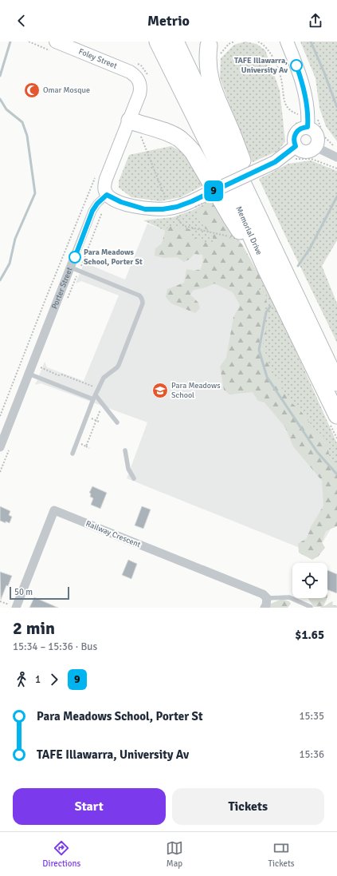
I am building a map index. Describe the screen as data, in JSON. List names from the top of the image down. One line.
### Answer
{"streets":{"highway":["Memorial Drive"],"main road":["Foley Street"],"street":["Porter Street","Railway Crescent"]},"places":{"other":["TAFE Illawarra, University Av","Para Meadows School, Porter St"],"mosque":["Omar Mosque"],"school or university":["Para Meadows School"]},"lines":["bus line 9"],"scale_bar":"50 m","page":{"header":"Metrio","on_map":"9","scale":"50 m","heading":["2 min","15:34 – 15:36 · Bus","$1.65"],"legs":["1","9"],"list":[{"name":"Para Meadows School, Porter St","value":"15:35"},{"name":"TAFE Illawarra, University Av","value":"15:36"}],"buttons":["Start","Tickets"],"tabs":["Directions","Map","Tickets"]}}
